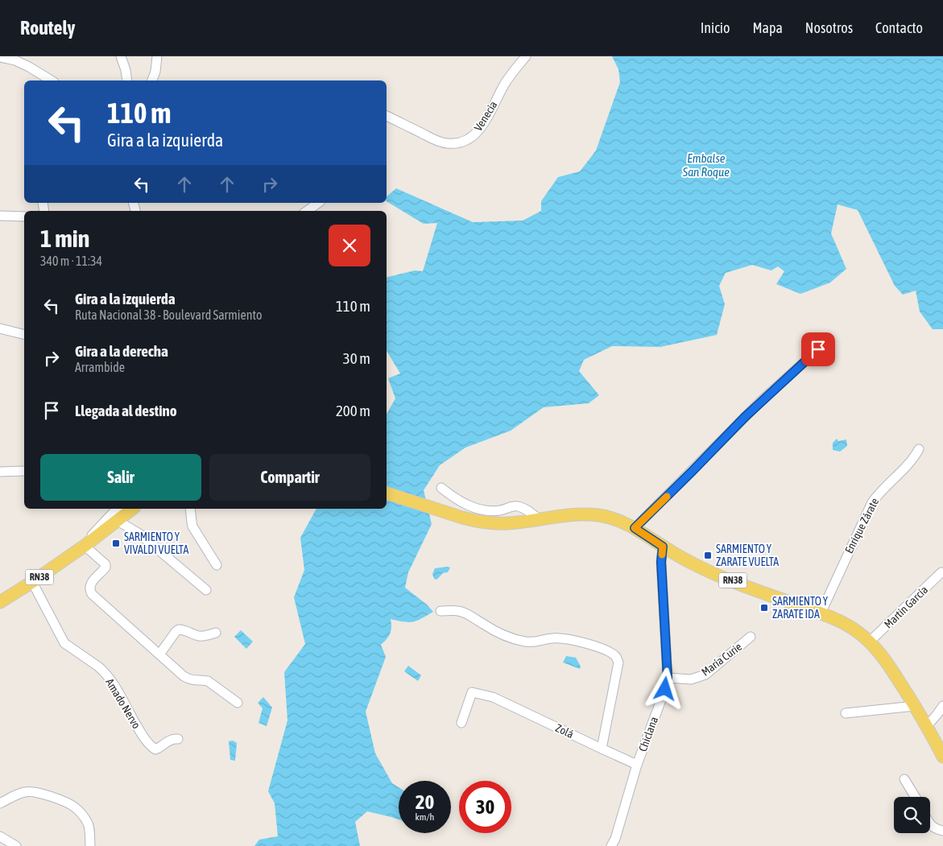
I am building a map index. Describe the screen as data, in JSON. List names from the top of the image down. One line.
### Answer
{"streets":{"main road":["RN38"],"street":["Venecia","Enrique Zárate","Martín García","María Curie","Amado Nervo","Zolá","Chiclana"]},"crossings":[["Enrique Zárate","RN38"],["RN38","Martín García"],["RN38","Amado Nervo"],["RN38","Chiclana"],["María Curie","Chiclana"],["Zolá","Chiclana"]],"water":["Embalse San Roque"],"places":{"transit":["SARMIENTO Y VIVALDI VUELTA","SARMIENTO Y ZARATE VUELTA","SARMIENTO Y ZARATE IDA"]},"page":{"header":"Routely","nav":["Inicio","Mapa","Nosotros","Contacto"],"turn":["110 m","Gira a la izquierda"],"heading":["1 min","340 m · 11:34"],"list":[{"name":"Gira a la izquierda","note":"Ruta Nacional 38 - Boulevard Sarmiento","value":"110 m"},{"name":"Gira a la derecha","note":"Arrambide","value":"30 m"},{"name":"Llegada al destino","value":"200 m"}],"buttons":["Salir","Compartir"],"speed":"20 km/h","limit":"30"}}
